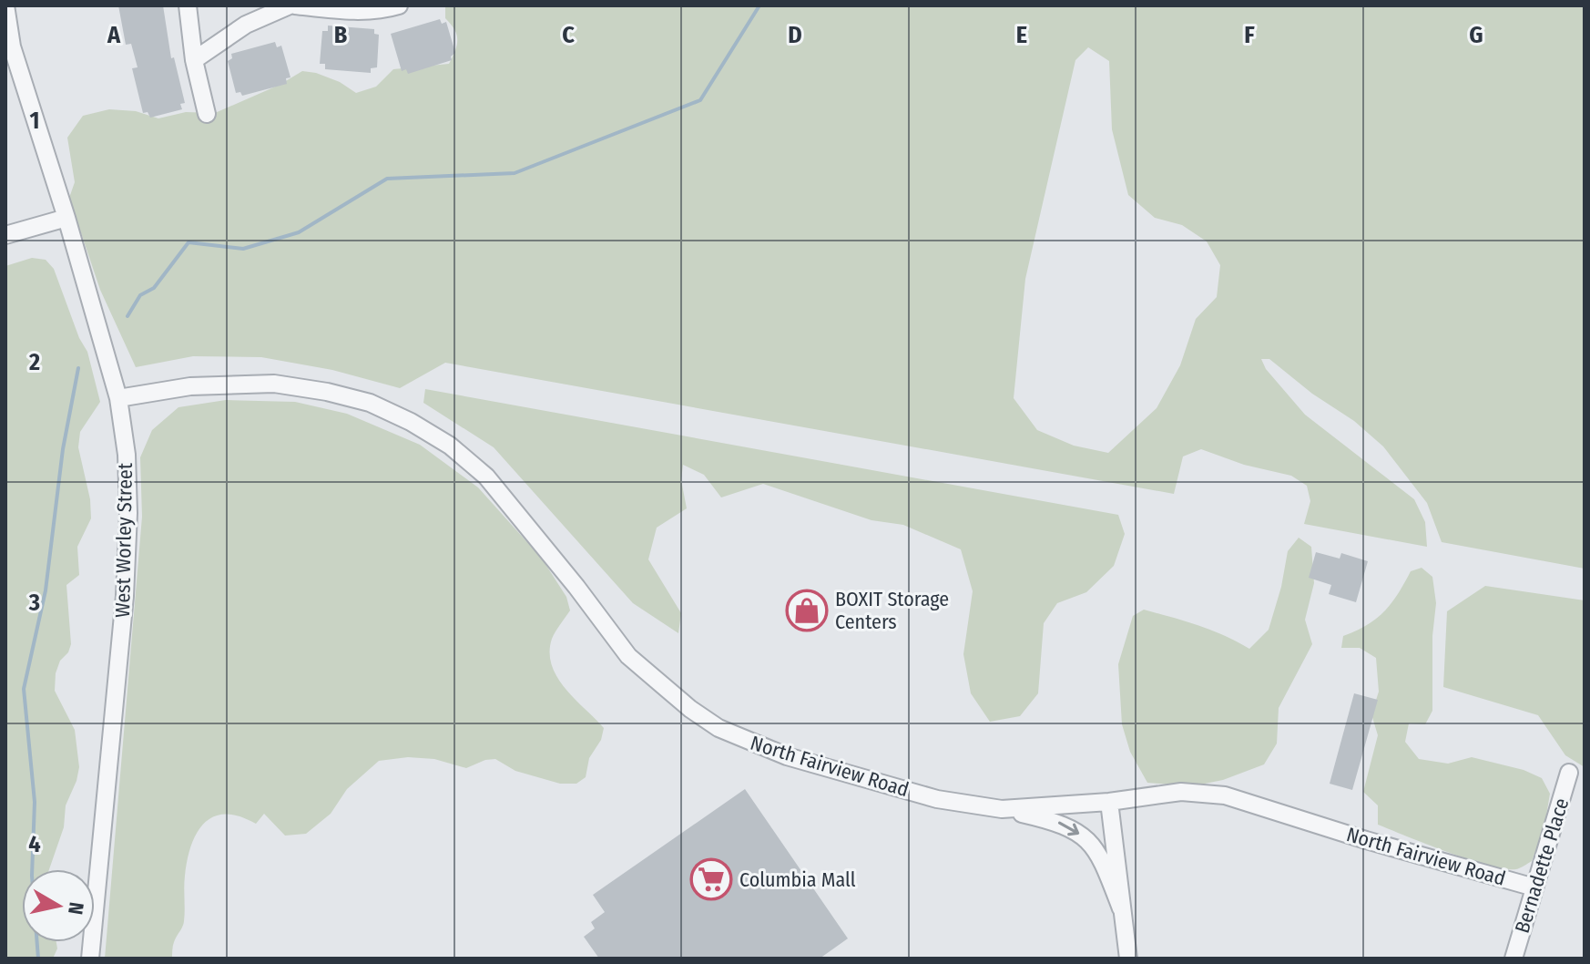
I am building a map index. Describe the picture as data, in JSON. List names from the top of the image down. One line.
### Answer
{"streets":{"street":["West Worley Street","North Fairview Road","Bernadette Place"]},"crossings":[["West Worley Street","North Fairview Road"],["North Fairview Road","Bernadette Place"]],"places":{"shop":["BOXIT Storage Centers"],"supermarket":["Columbia Mall"]},"north":"right","grid":{"columns":["A","B","C","D","E","F","G"],"rows":["1","2","3","4"]}}
